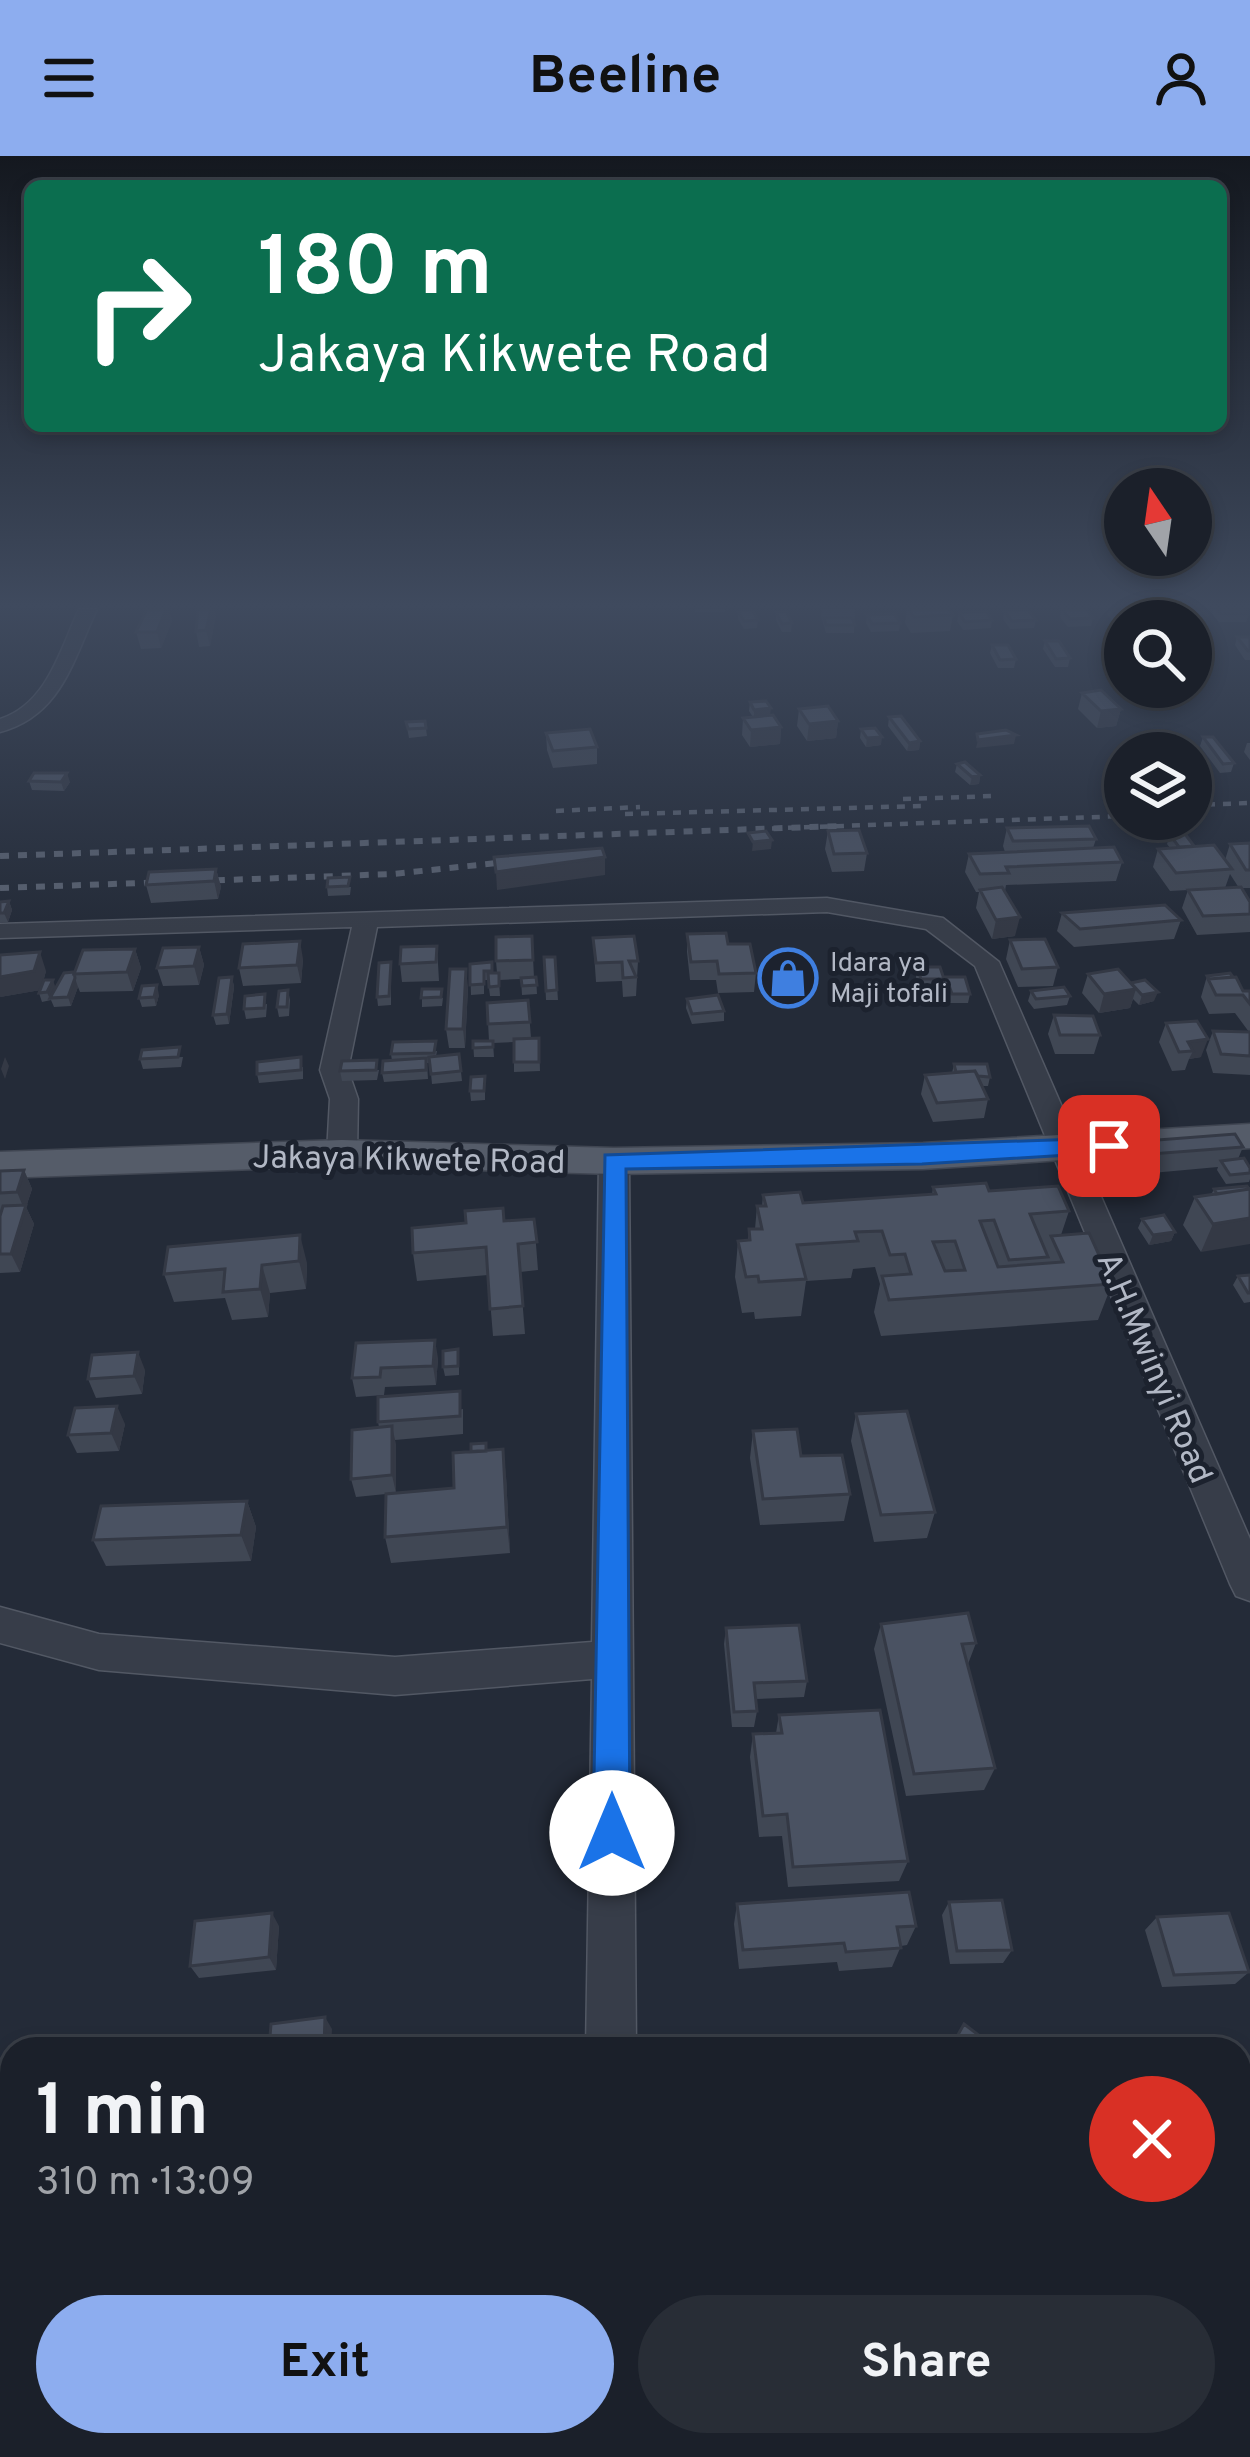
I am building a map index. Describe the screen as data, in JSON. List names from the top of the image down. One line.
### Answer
{"streets":{"main road":["Jakaya Kikwete Road"],"street":["A.H.Mwinyi Road"]},"crossings":[["Jakaya Kikwete Road","A.H.Mwinyi Road"]],"places":{"shop":["Idara ya Maji tofali"]},"north":"top","page":{"header":"Beeline","turn":["180 m","Jakaya Kikwete Road"],"heading":["1 min","310 m · 13:09"],"buttons":["Exit","Share"]}}
